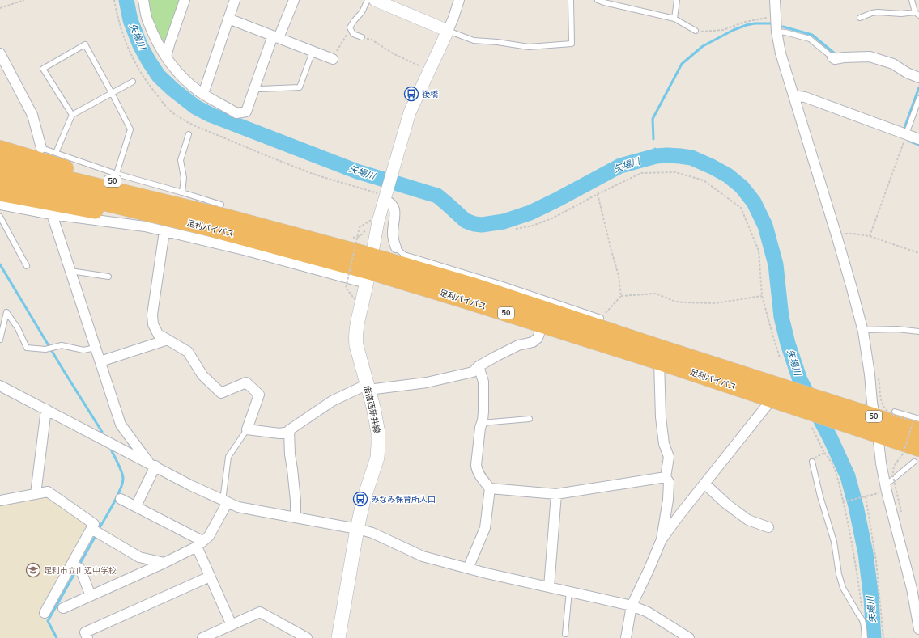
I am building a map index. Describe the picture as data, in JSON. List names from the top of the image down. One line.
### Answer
{"streets":{"highway":["50","足利バイパス"],"main road":["借宿西新井線"]},"crossings":[["50","足利バイパス"],["足利バイパス","借宿西新井線"]],"water":["矢場川"],"places":{"bus stop":["後橋","みなみ保育所入口"],"school or university":["足利市立山辺中学校"]}}
